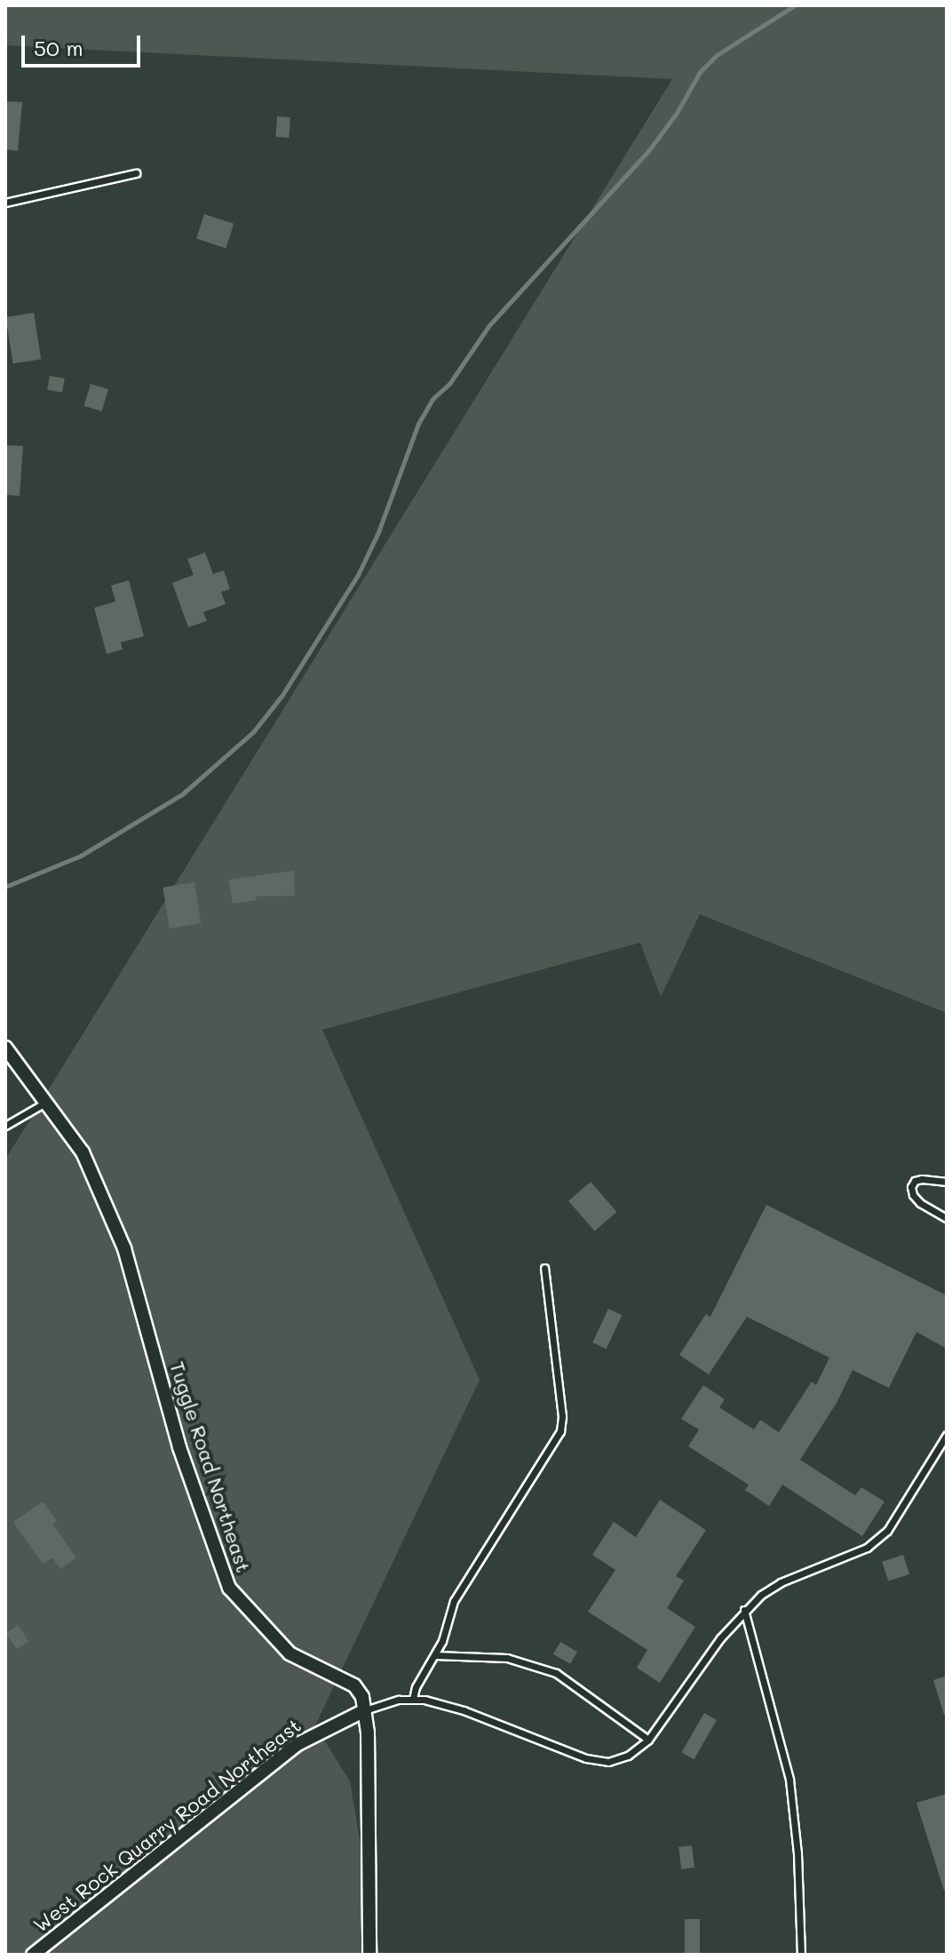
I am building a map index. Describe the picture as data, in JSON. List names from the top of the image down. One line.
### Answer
{"streets":{"street":["Tuggle Road Northeast","West Rock Quarry Road Northeast"]},"crossings":[["Tuggle Road Northeast","West Rock Quarry Road Northeast"]],"scale_bar":"50 m"}
